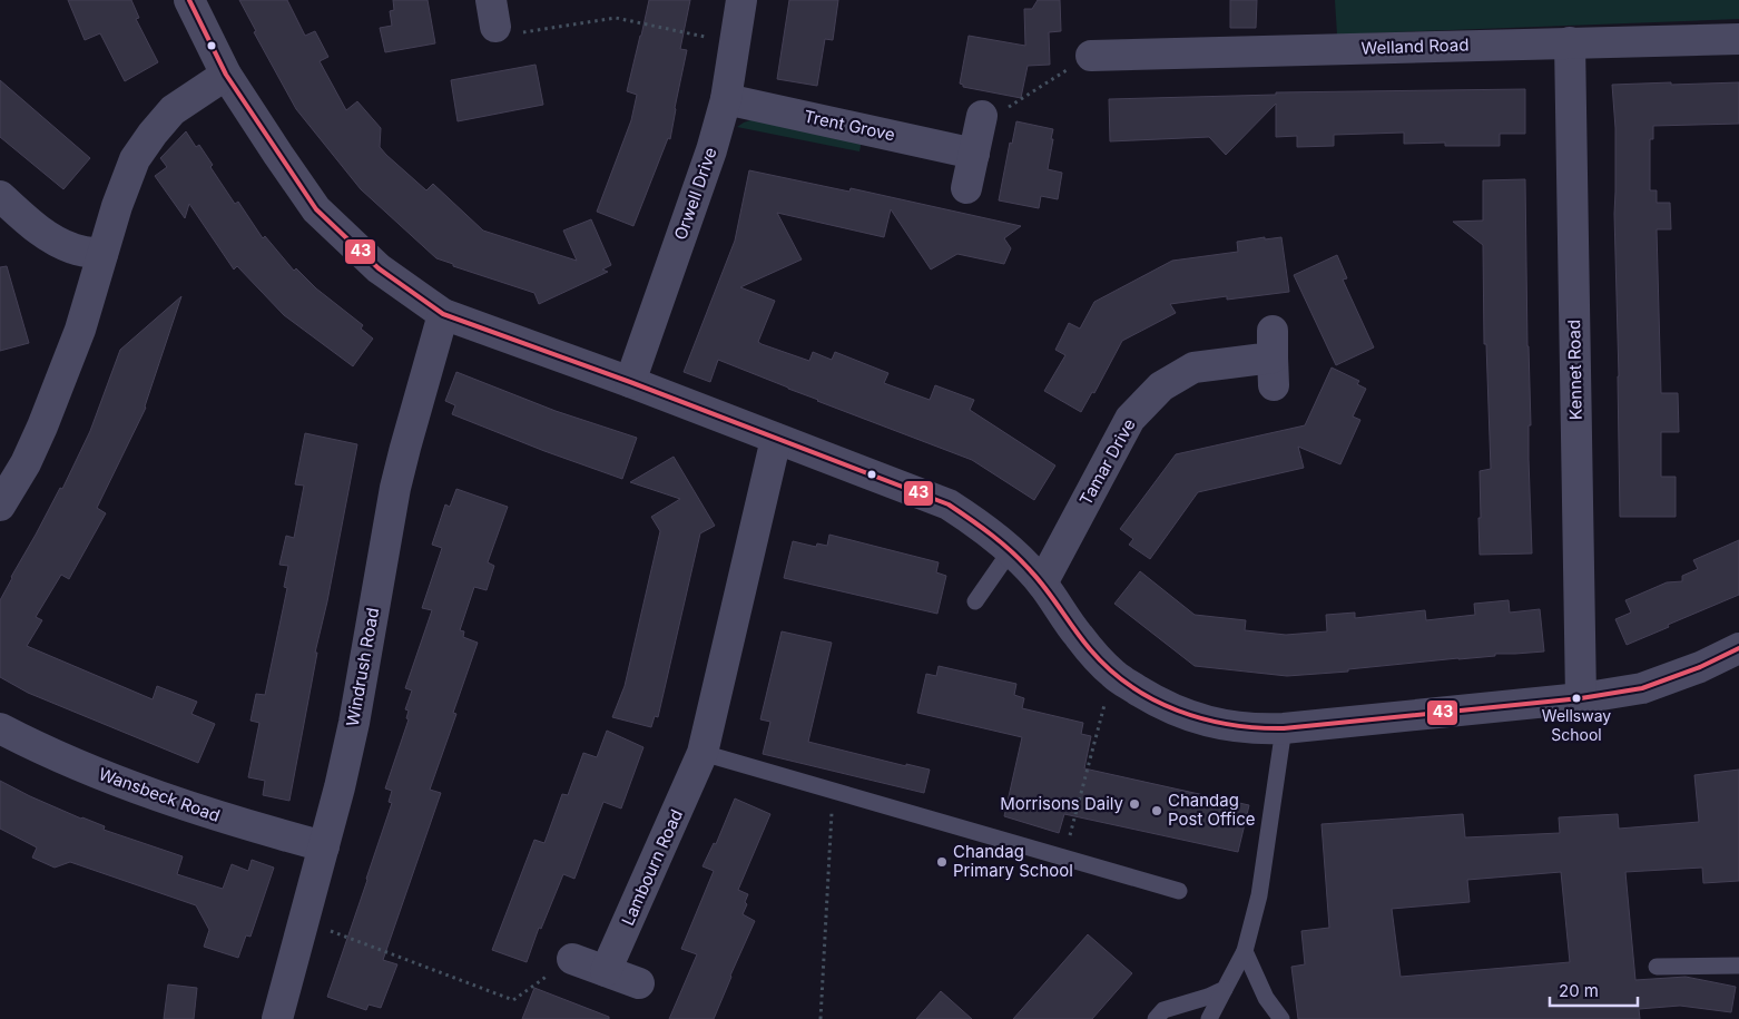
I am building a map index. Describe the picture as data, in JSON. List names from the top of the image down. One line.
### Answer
{"streets":{"street":["Welland Road","Trent Grove","Orwell Drive","Kennet Road","Tamar Drive","Windrush Road","Wansbeck Road","Lambourn Road"]},"crossings":[["Welland Road","Kennet Road"],["Trent Grove","Orwell Drive"],["Windrush Road","Wansbeck Road"]],"places":["Wellsway School","Morrisons Daily","Chandag Post Office","Chandag Primary School"],"lines":["transit line 43"],"scale_bar":"20 m"}
